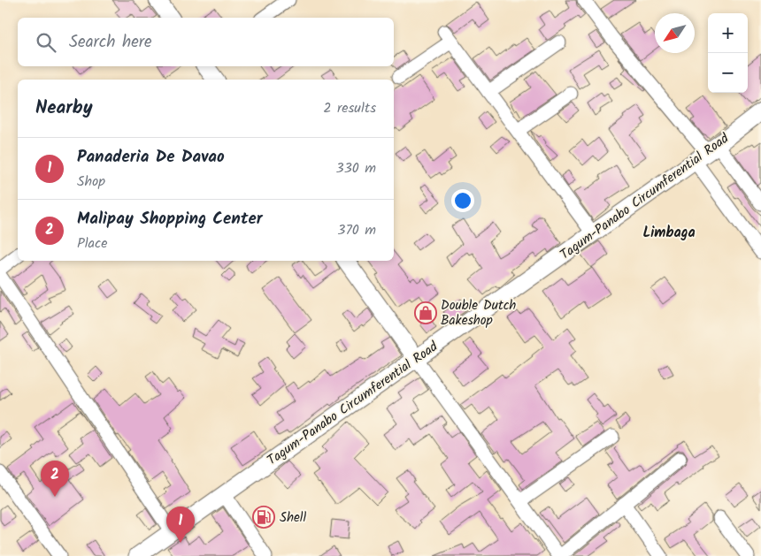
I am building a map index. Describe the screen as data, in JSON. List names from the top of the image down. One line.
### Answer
{"streets":{"main road":["Tagum-Panabo Circumferential Road"]},"districts":["Limbaga"],"places":{"shop":["Double Dutch Bakeshop"],"fuel station":["Shell"]},"north":"bottom left","page":{"map_buttons":["+","−"],"search":"Search here","heading":["Nearby","2 results"],"list":[{"mark":"1","name":"Panaderia De Davao","note":"Shop","value":"330 m"},{"mark":"2","name":"Malipay Shopping Center","note":"Place","value":"370 m"}],"pins":["2","1"]}}
